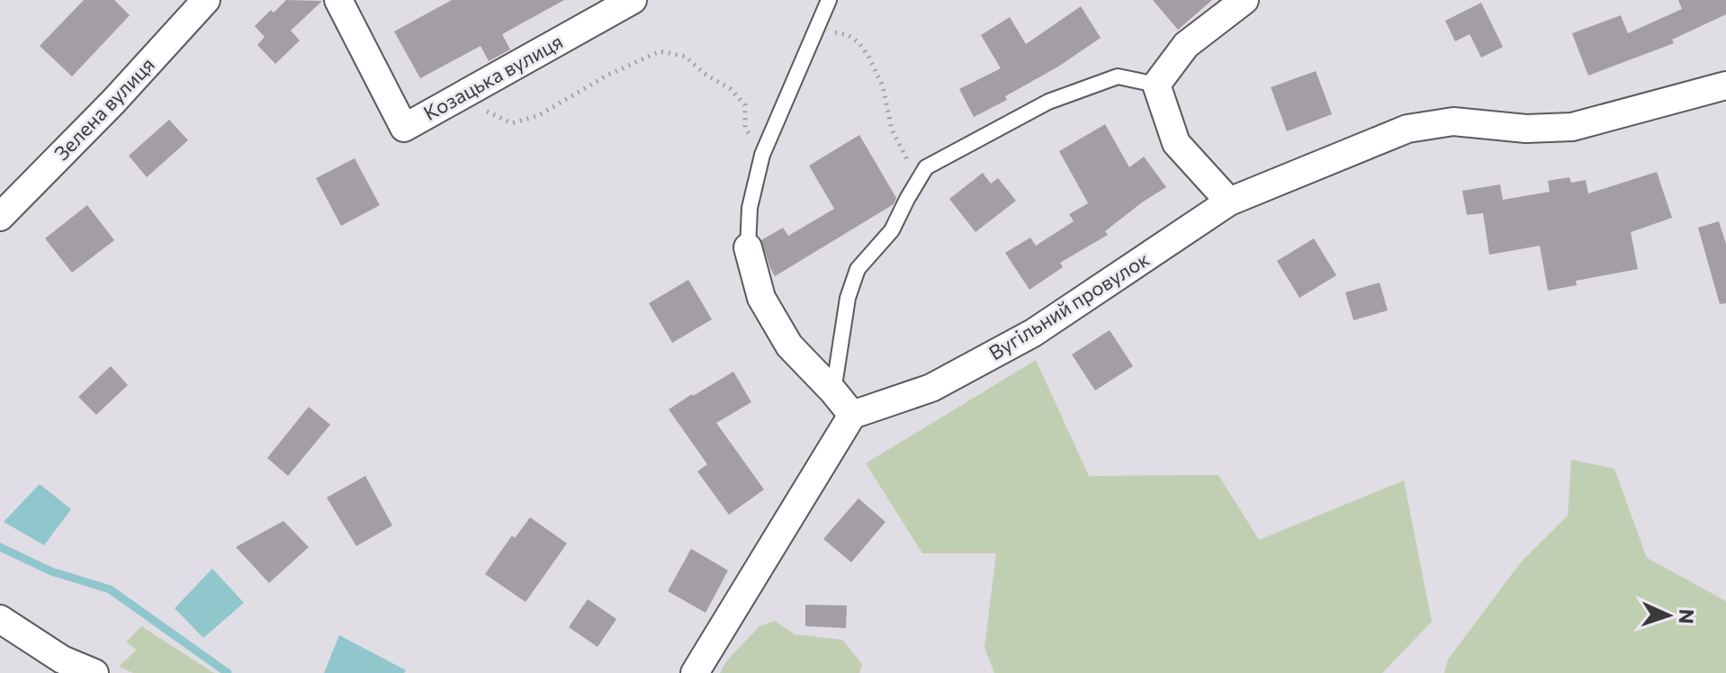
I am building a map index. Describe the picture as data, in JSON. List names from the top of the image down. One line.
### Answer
{"streets":{"street":["Козацька вулиця","Зелена вулиця","Вугільний провулок"]},"north":"right"}
